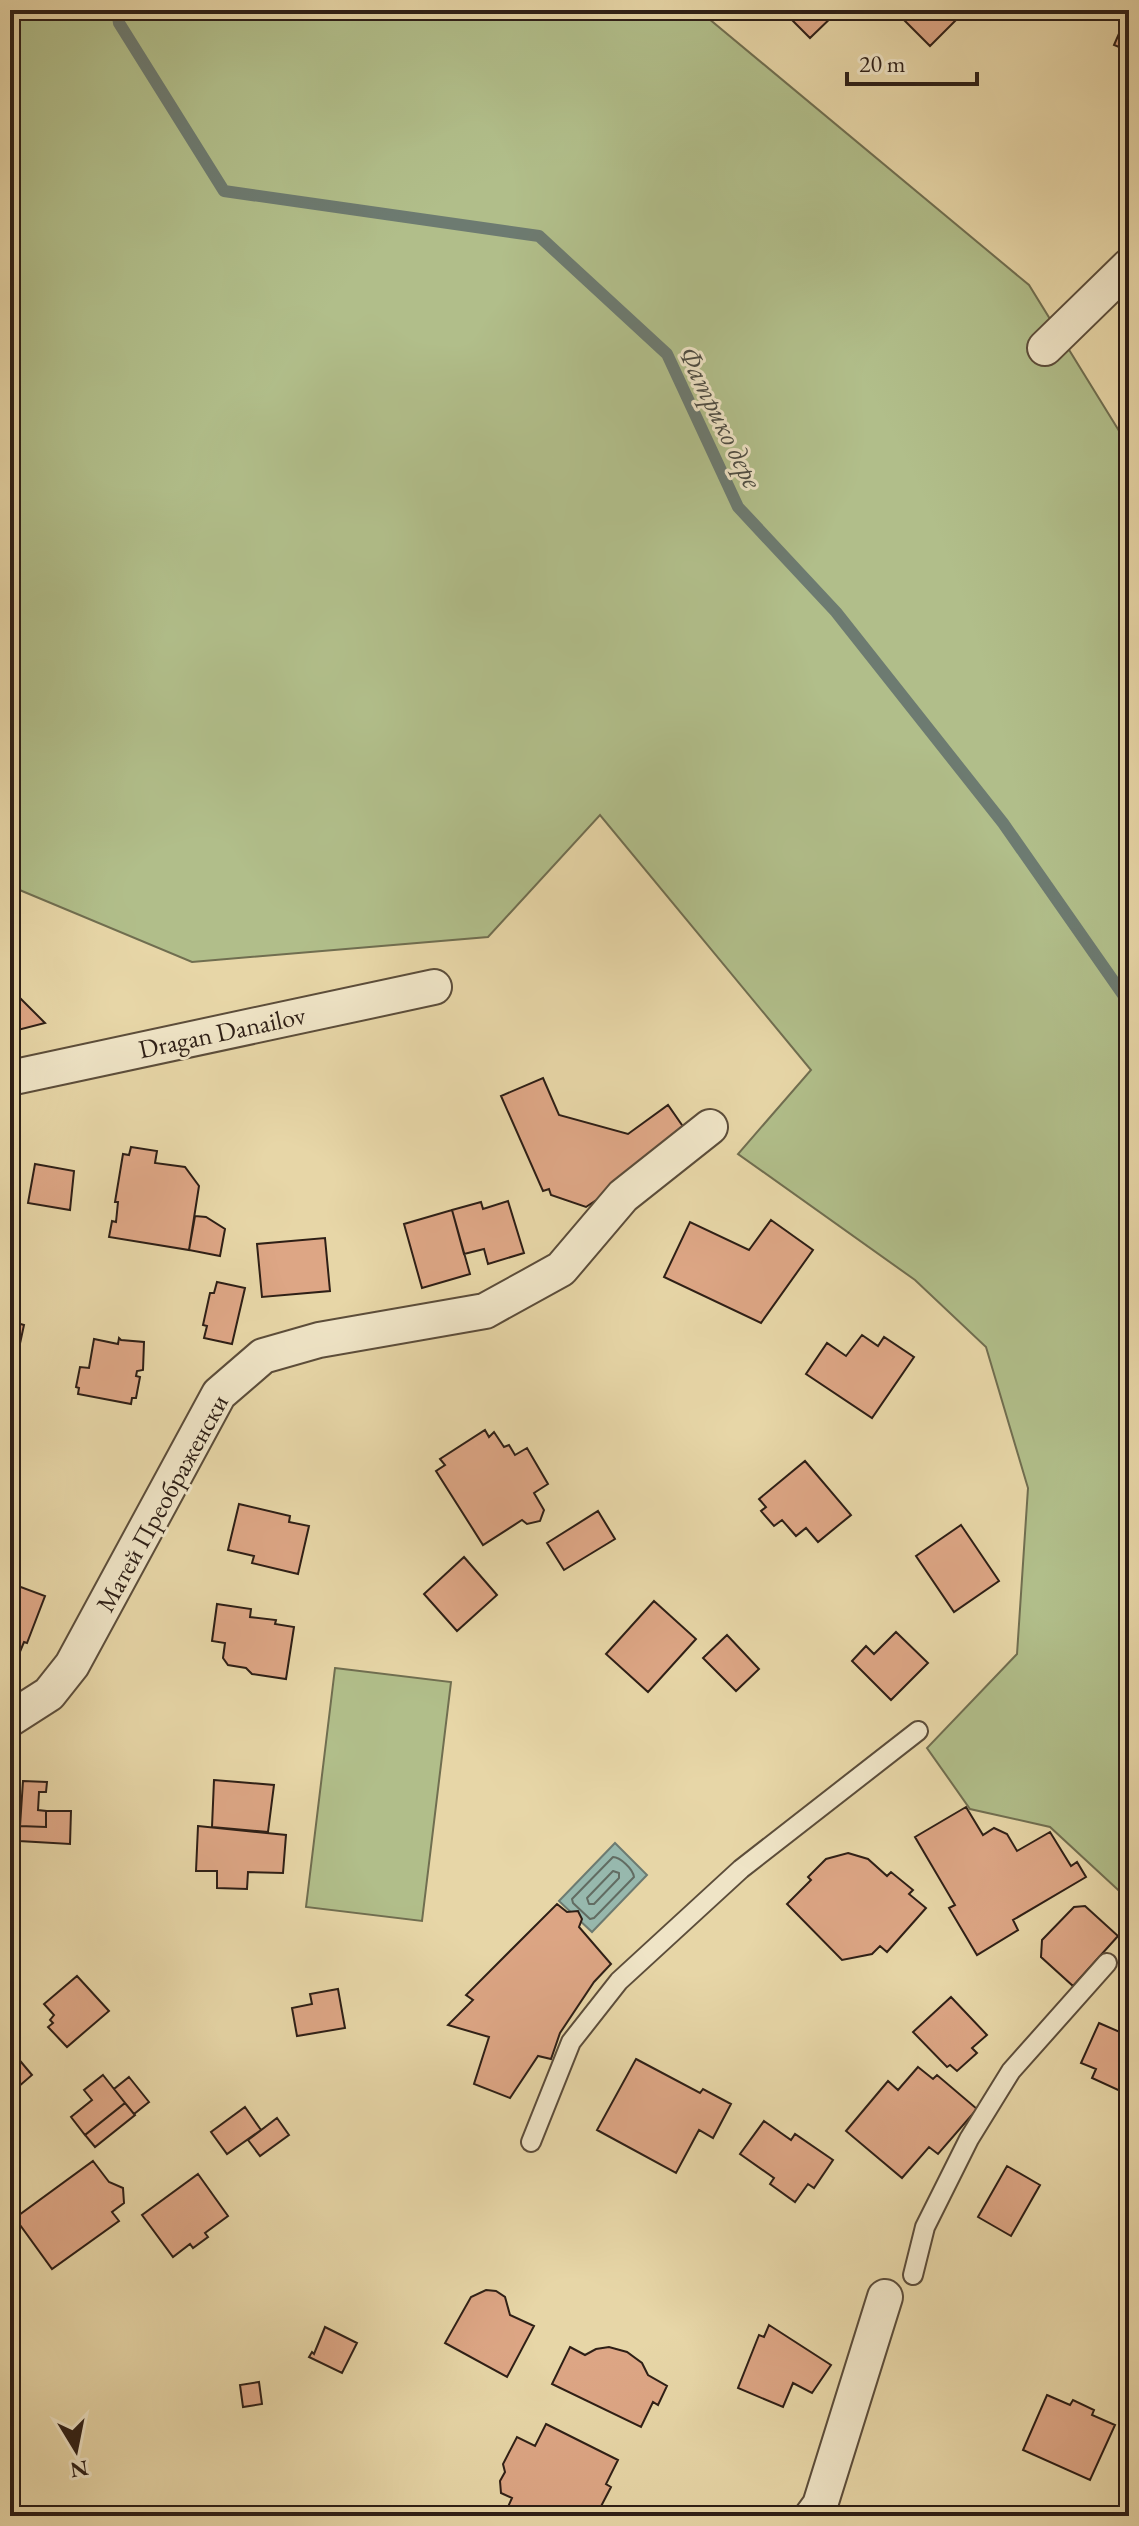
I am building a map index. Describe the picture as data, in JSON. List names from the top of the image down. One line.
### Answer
{"streets":{"street":["Dragan Danailov","Матей Преображенски"]},"water":["Фатрико дере"],"scale_bar":"20 m","north":"bottom"}
